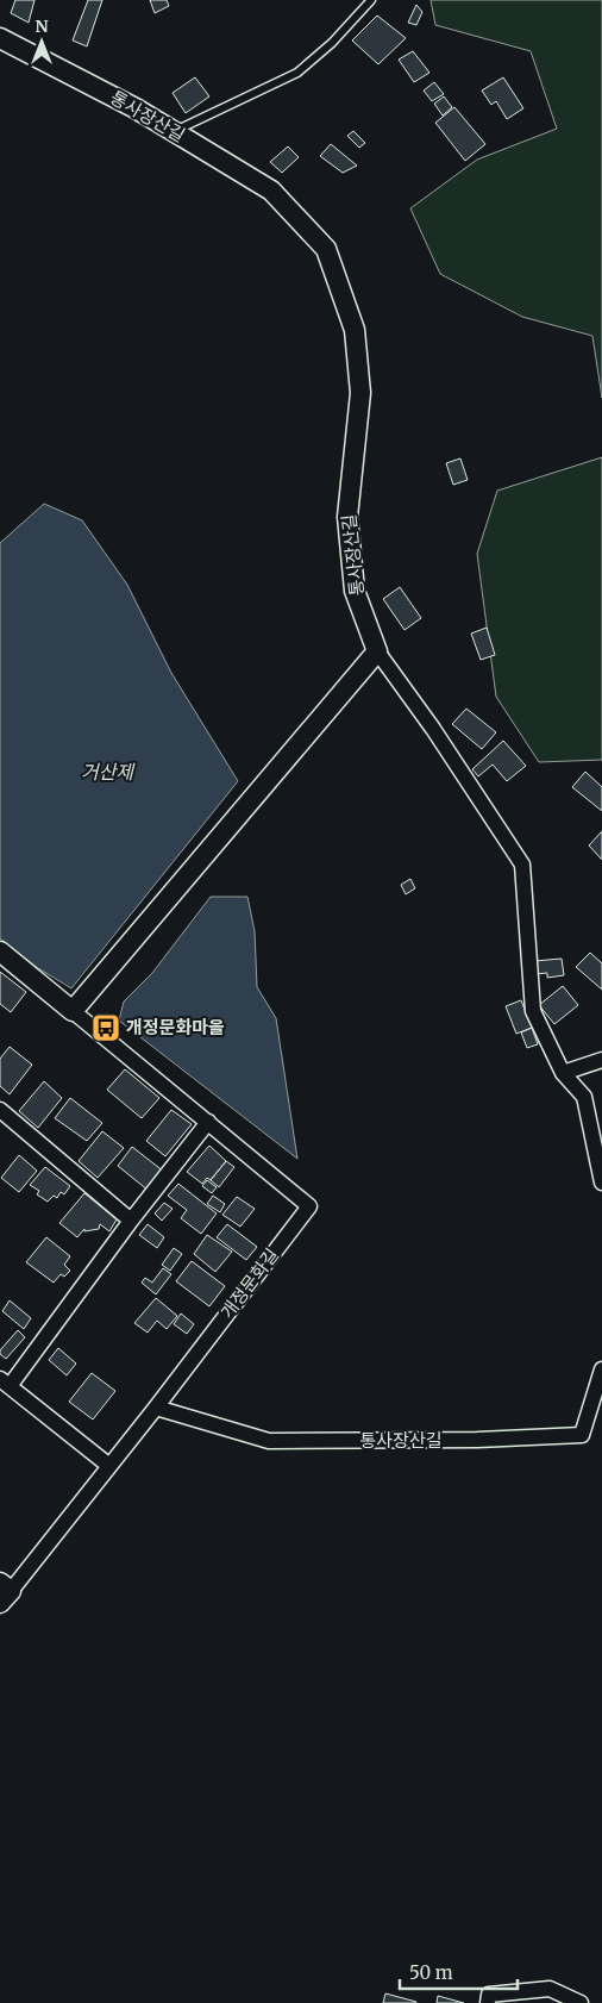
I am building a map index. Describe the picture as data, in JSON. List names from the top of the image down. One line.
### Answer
{"streets":{"street":["통사장산길","개정문화길"]},"crossings":[["통사장산길","개정문화길"]],"water":["거산제"],"places":{"bus stop":["개정문화마을"]},"scale_bar":"50 m","north":"top"}
